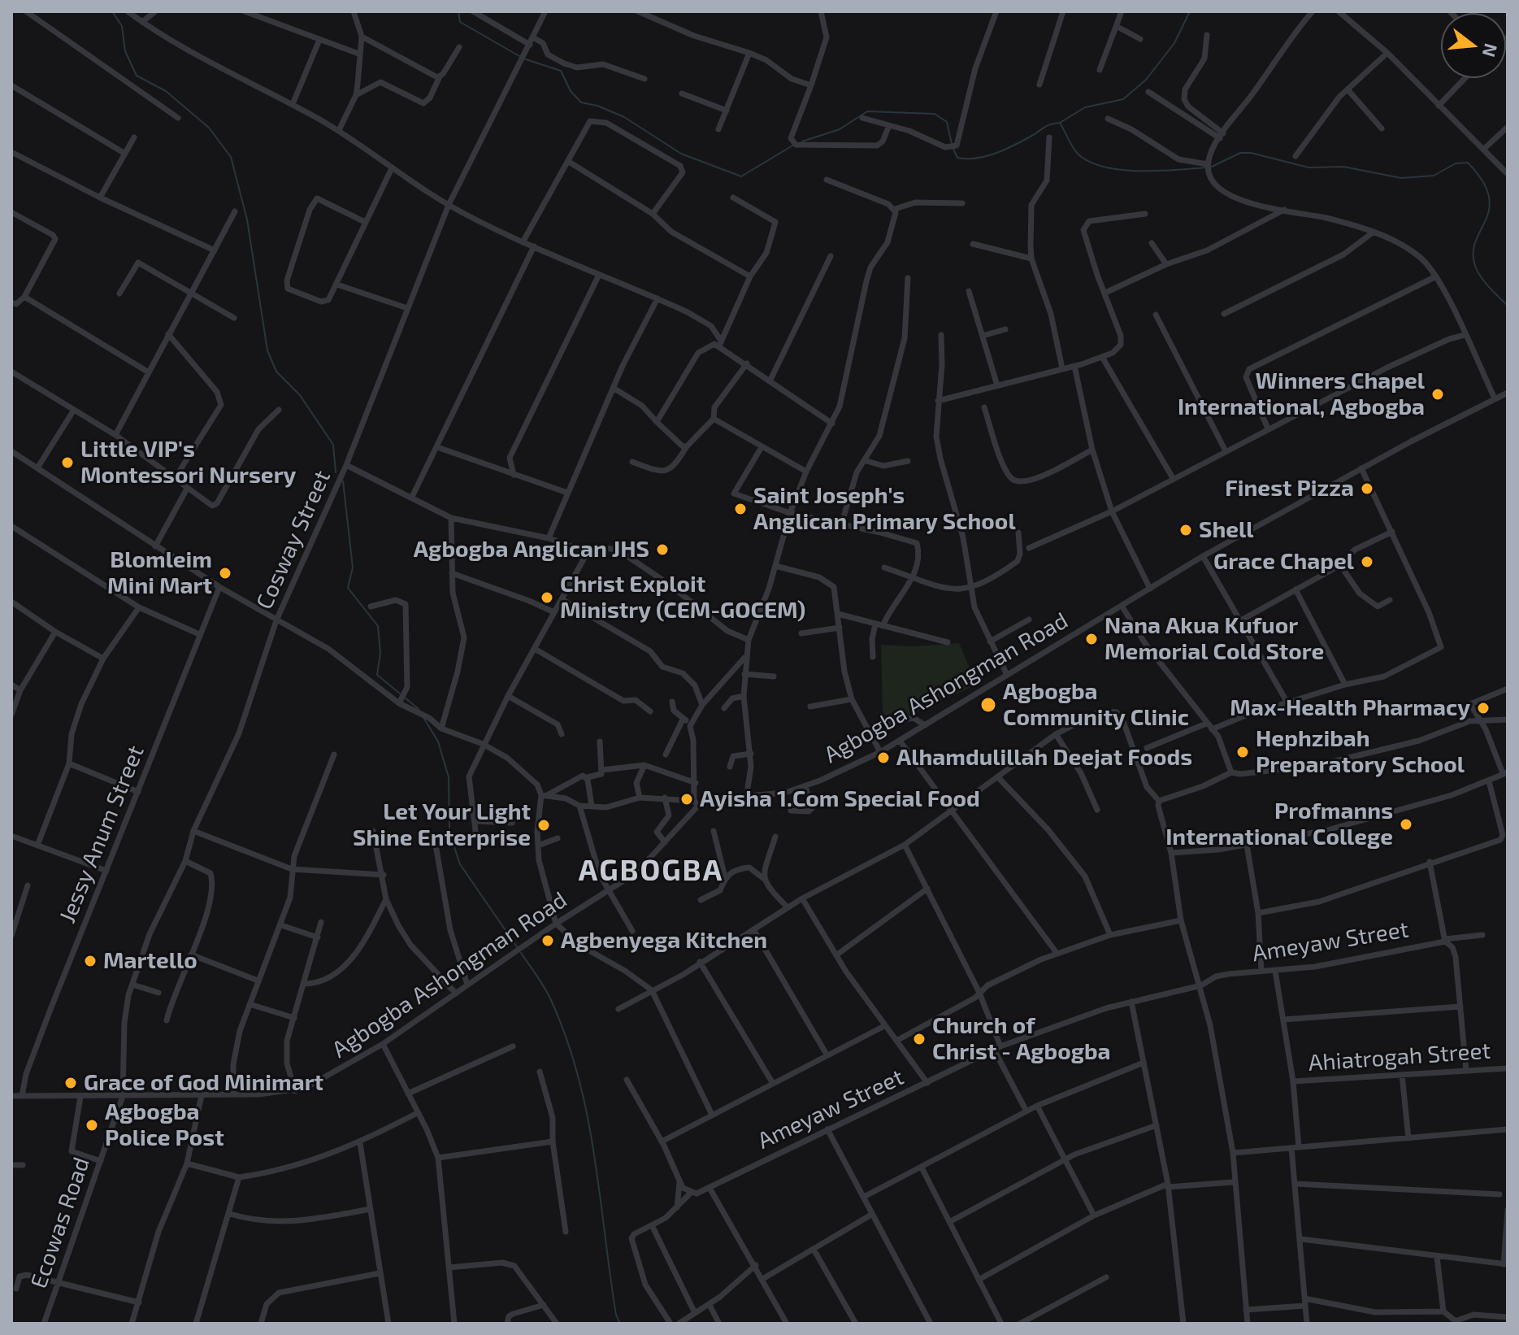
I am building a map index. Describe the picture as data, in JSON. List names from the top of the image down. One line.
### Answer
{"streets":{"street":["Cosway Street","Agbogba Ashongman Road","Jessy Anum Street","Ameyaw Street","Ahiatrogah Street","Ecowas Road"]},"crossings":[["Cosway Street","Agbogba Ashongman Road"],["Cosway Street","Ecowas Road"],["Agbogba Ashongman Road","Jessy Anum Street"],["Agbogba Ashongman Road","Ecowas Road"]],"districts":["AGBOGBA"],"places":["Winners Chapel International, Agbogba","Little VIP's Montessori Nursery","Finest Pizza","Saint Joseph's Anglican Primary School","Shell","Agbogba Anglican JHS","Grace Chapel","Blomleim Mini Mart","Christ Exploit Ministry (CEM-GOCEM)","Nana Akua Kufuor Memorial Cold Store","Agbogba Community Clinic","Max-Health Pharmacy","Hephzibah Preparatory School","Alhamdulillah Deejat Foods","Ayisha 1.Com Special Food","Profmanns International College","Let Your Light Shine Enterprise","Agbenyega Kitchen","Martello","Church of Christ - Agbogba","Grace of God Minimart","Agbogba Police Post"],"north":"right"}
